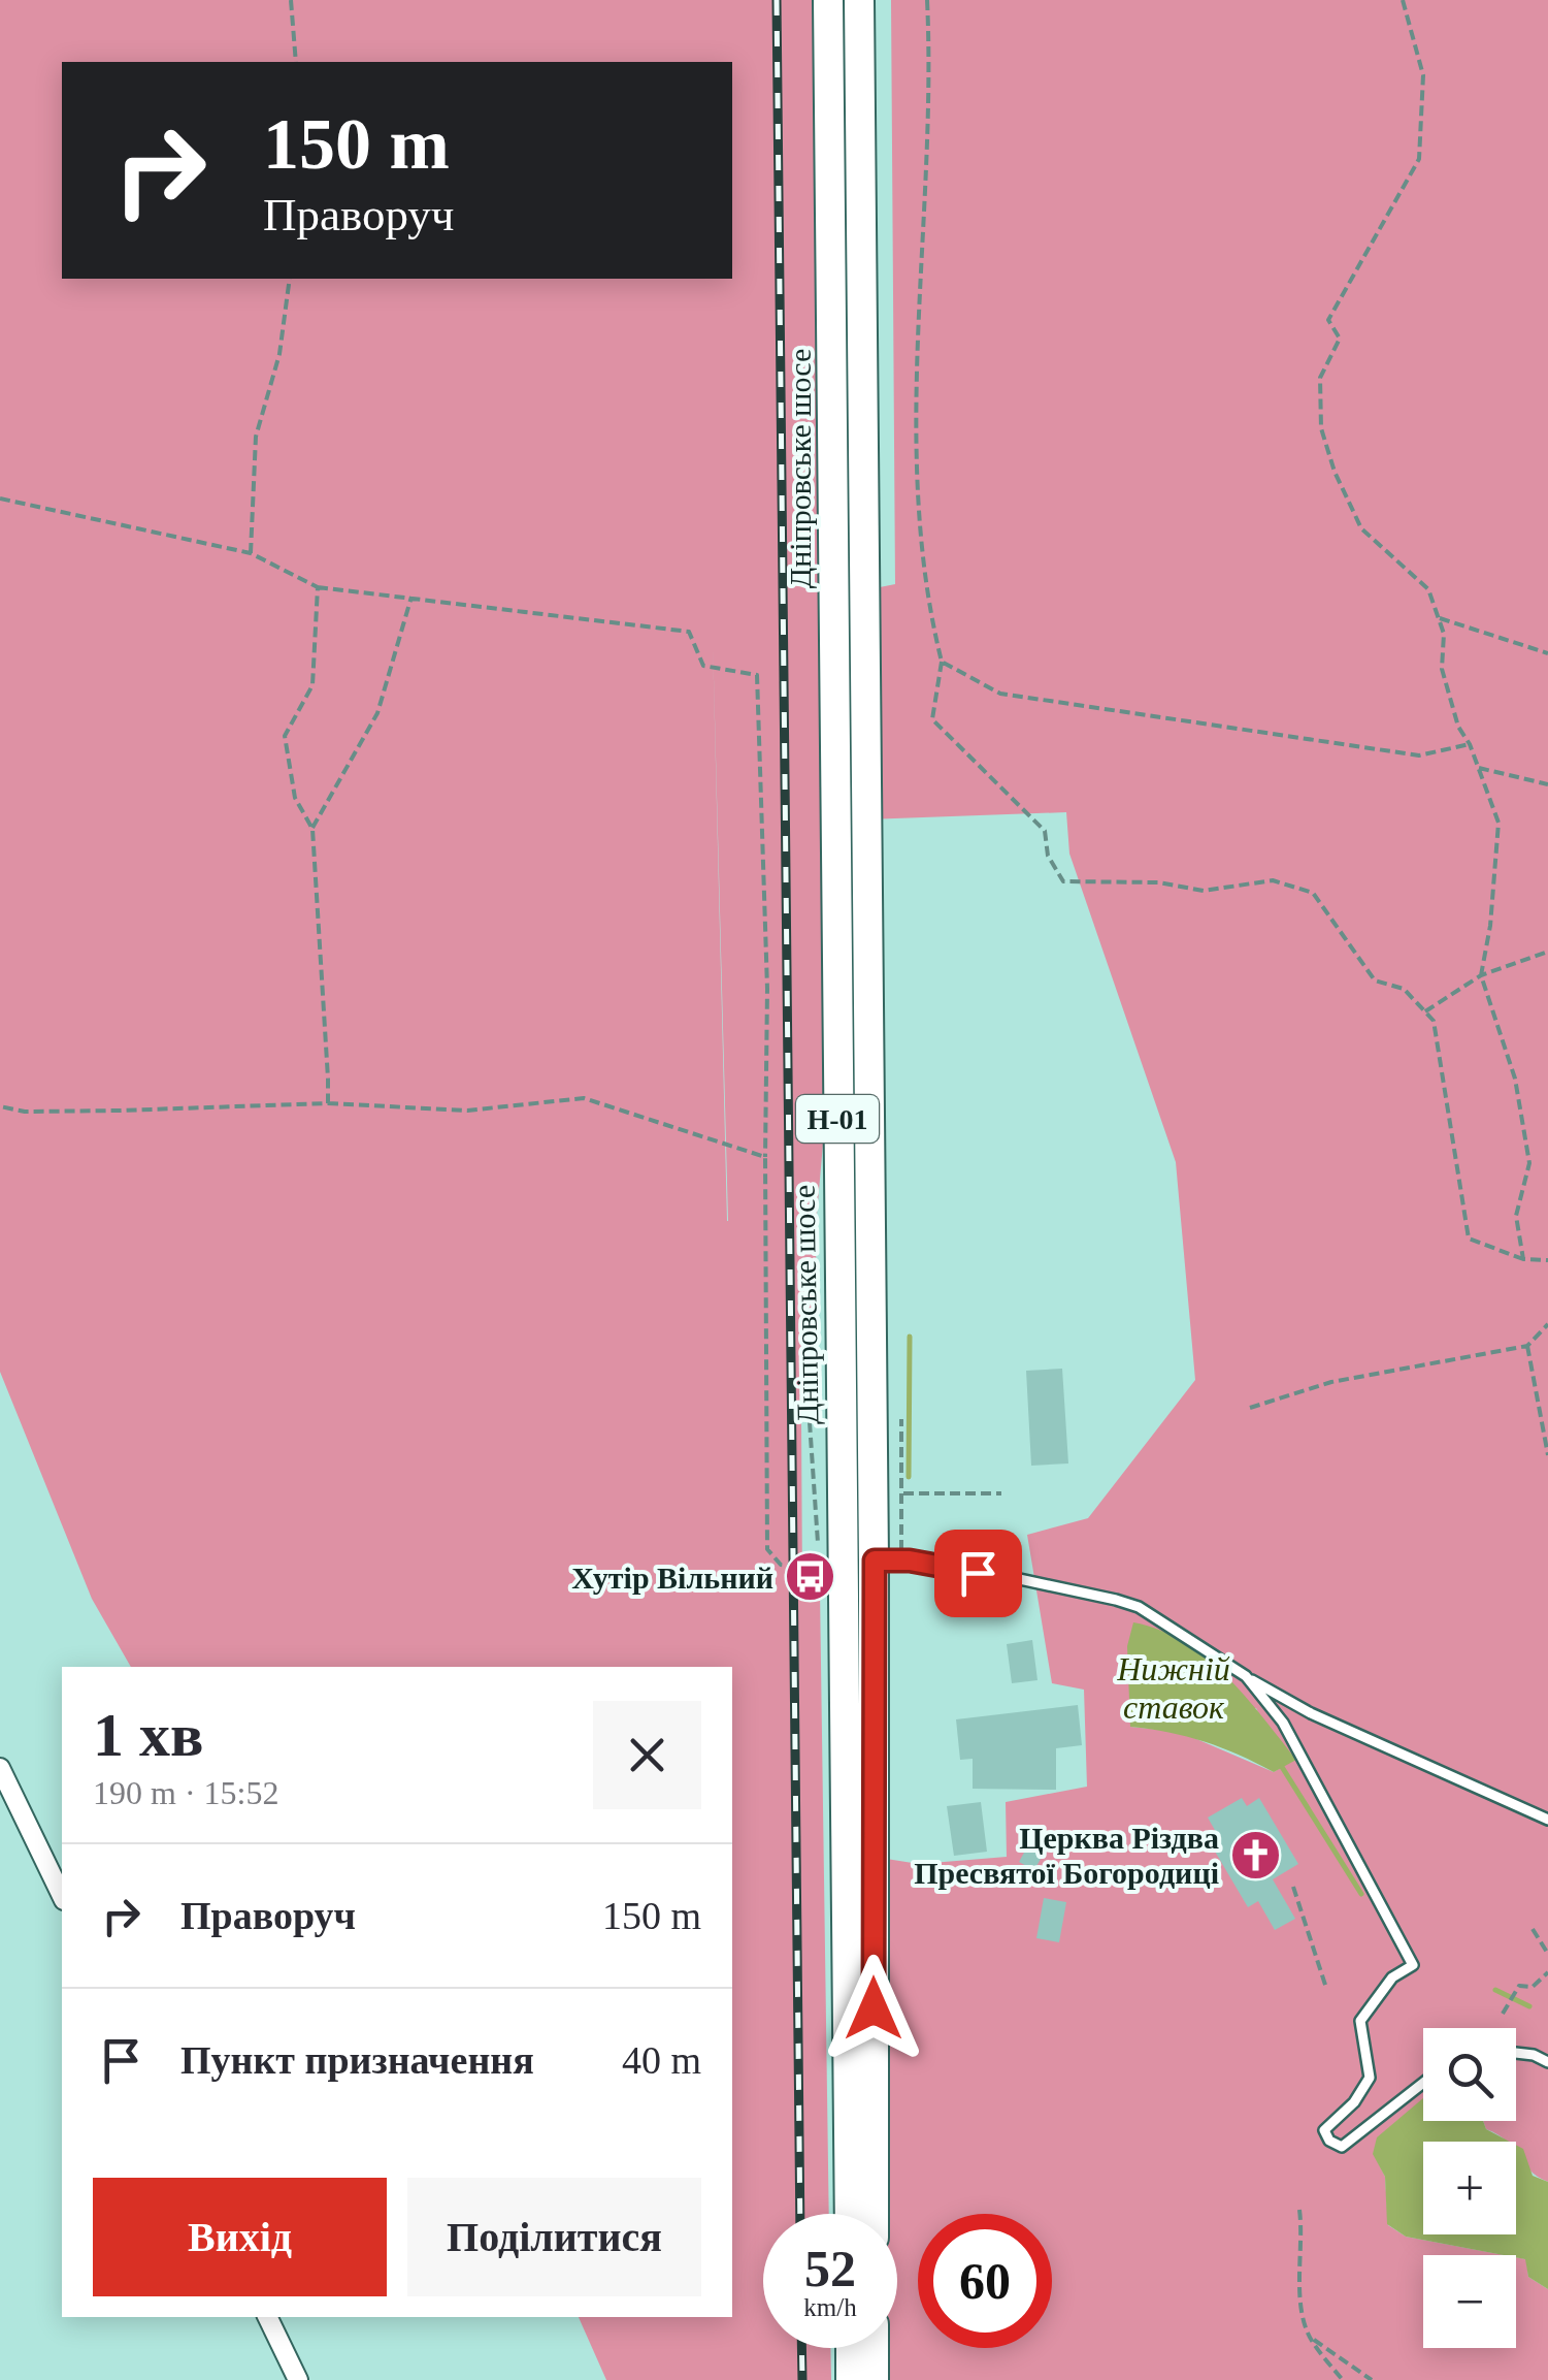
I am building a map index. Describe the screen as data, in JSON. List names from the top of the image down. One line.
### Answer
{"streets":{"main road":["Дніпровське шосе","Н-01"]},"water":["Нижній ставок"],"places":{"bus stop":["Хутір Вільний"],"church":["Церква Різдва Пресвятої Богородиці"]},"page":{"turn":["150 m","Праворуч"],"heading":["1 хв","190 m · 15:52"],"list":[{"name":"Праворуч","value":"150 m"},{"name":"Пункт призначення","value":"40 m"}],"map_buttons":["+","−"],"buttons":["Вихід","Поділитися"],"speed":"52 km/h","limit":"60"}}
